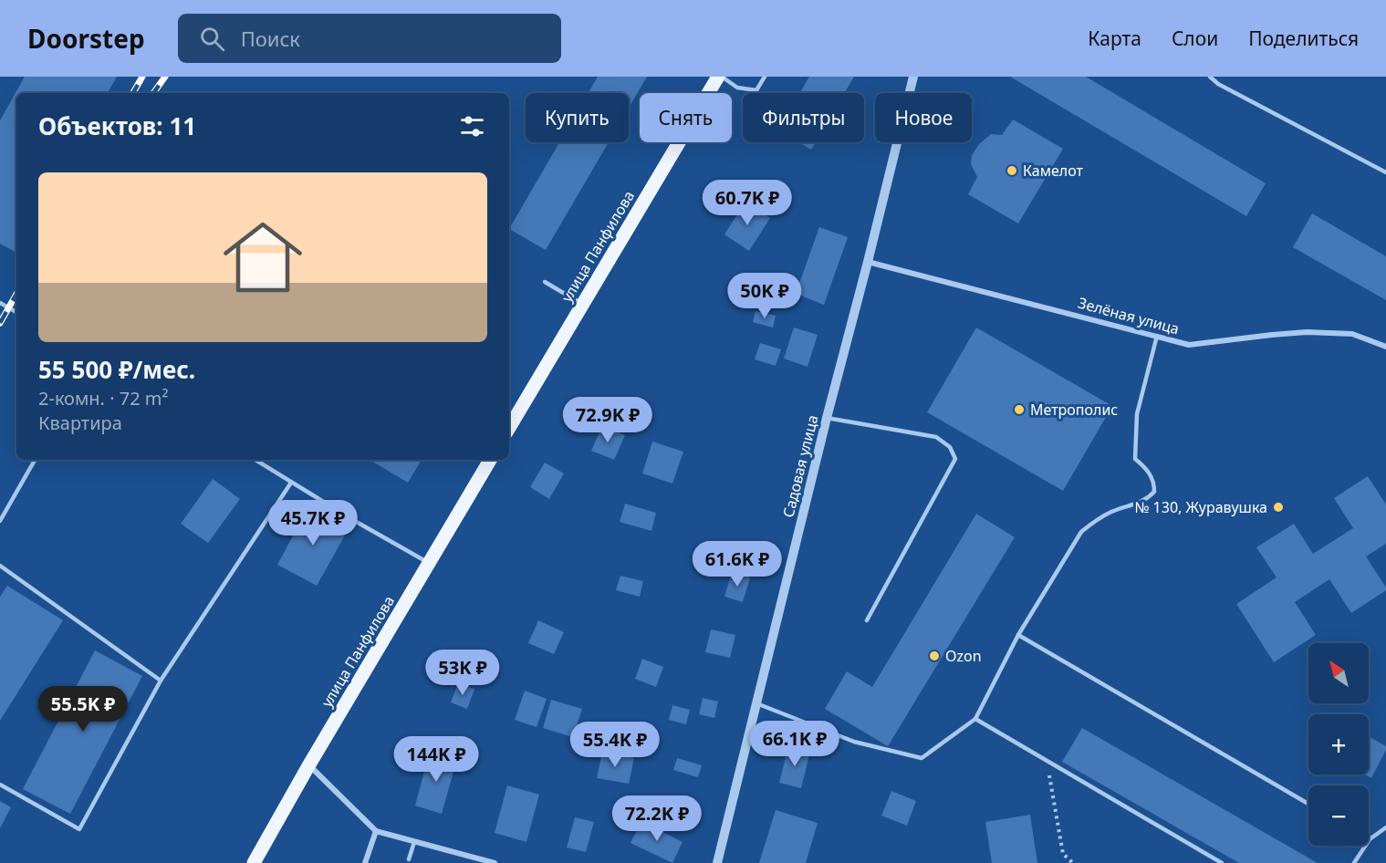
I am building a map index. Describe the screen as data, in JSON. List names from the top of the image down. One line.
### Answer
{"streets":{"main road":["улица Панфилова"],"street":["Зелёная улица","Садовая улица"]},"crossings":[["Зелёная улица","Садовая улица"]],"places":["Камелот","Метрополис","№ 130, Журавушка","Ozon"],"north":"top left","page":{"header":"Doorstep","search":"Поиск","nav":["Карта","Слои","Поделиться"],"chip":["Купить","Снять","Фильтры","Новое"],"heading":"Объектов: 11","list":[{"name":"55 500 ₽/мес.","note":"2-комн. · 72 m² · Квартира"}],"price":["60.7K ₽","50K ₽","72.9K ₽","45.7K ₽","61.6K ₽","53K ₽","55.5K ₽","66.1K ₽","55.4K ₽","144K ₽","72.2K ₽"],"map_buttons":["+","−"]}}
